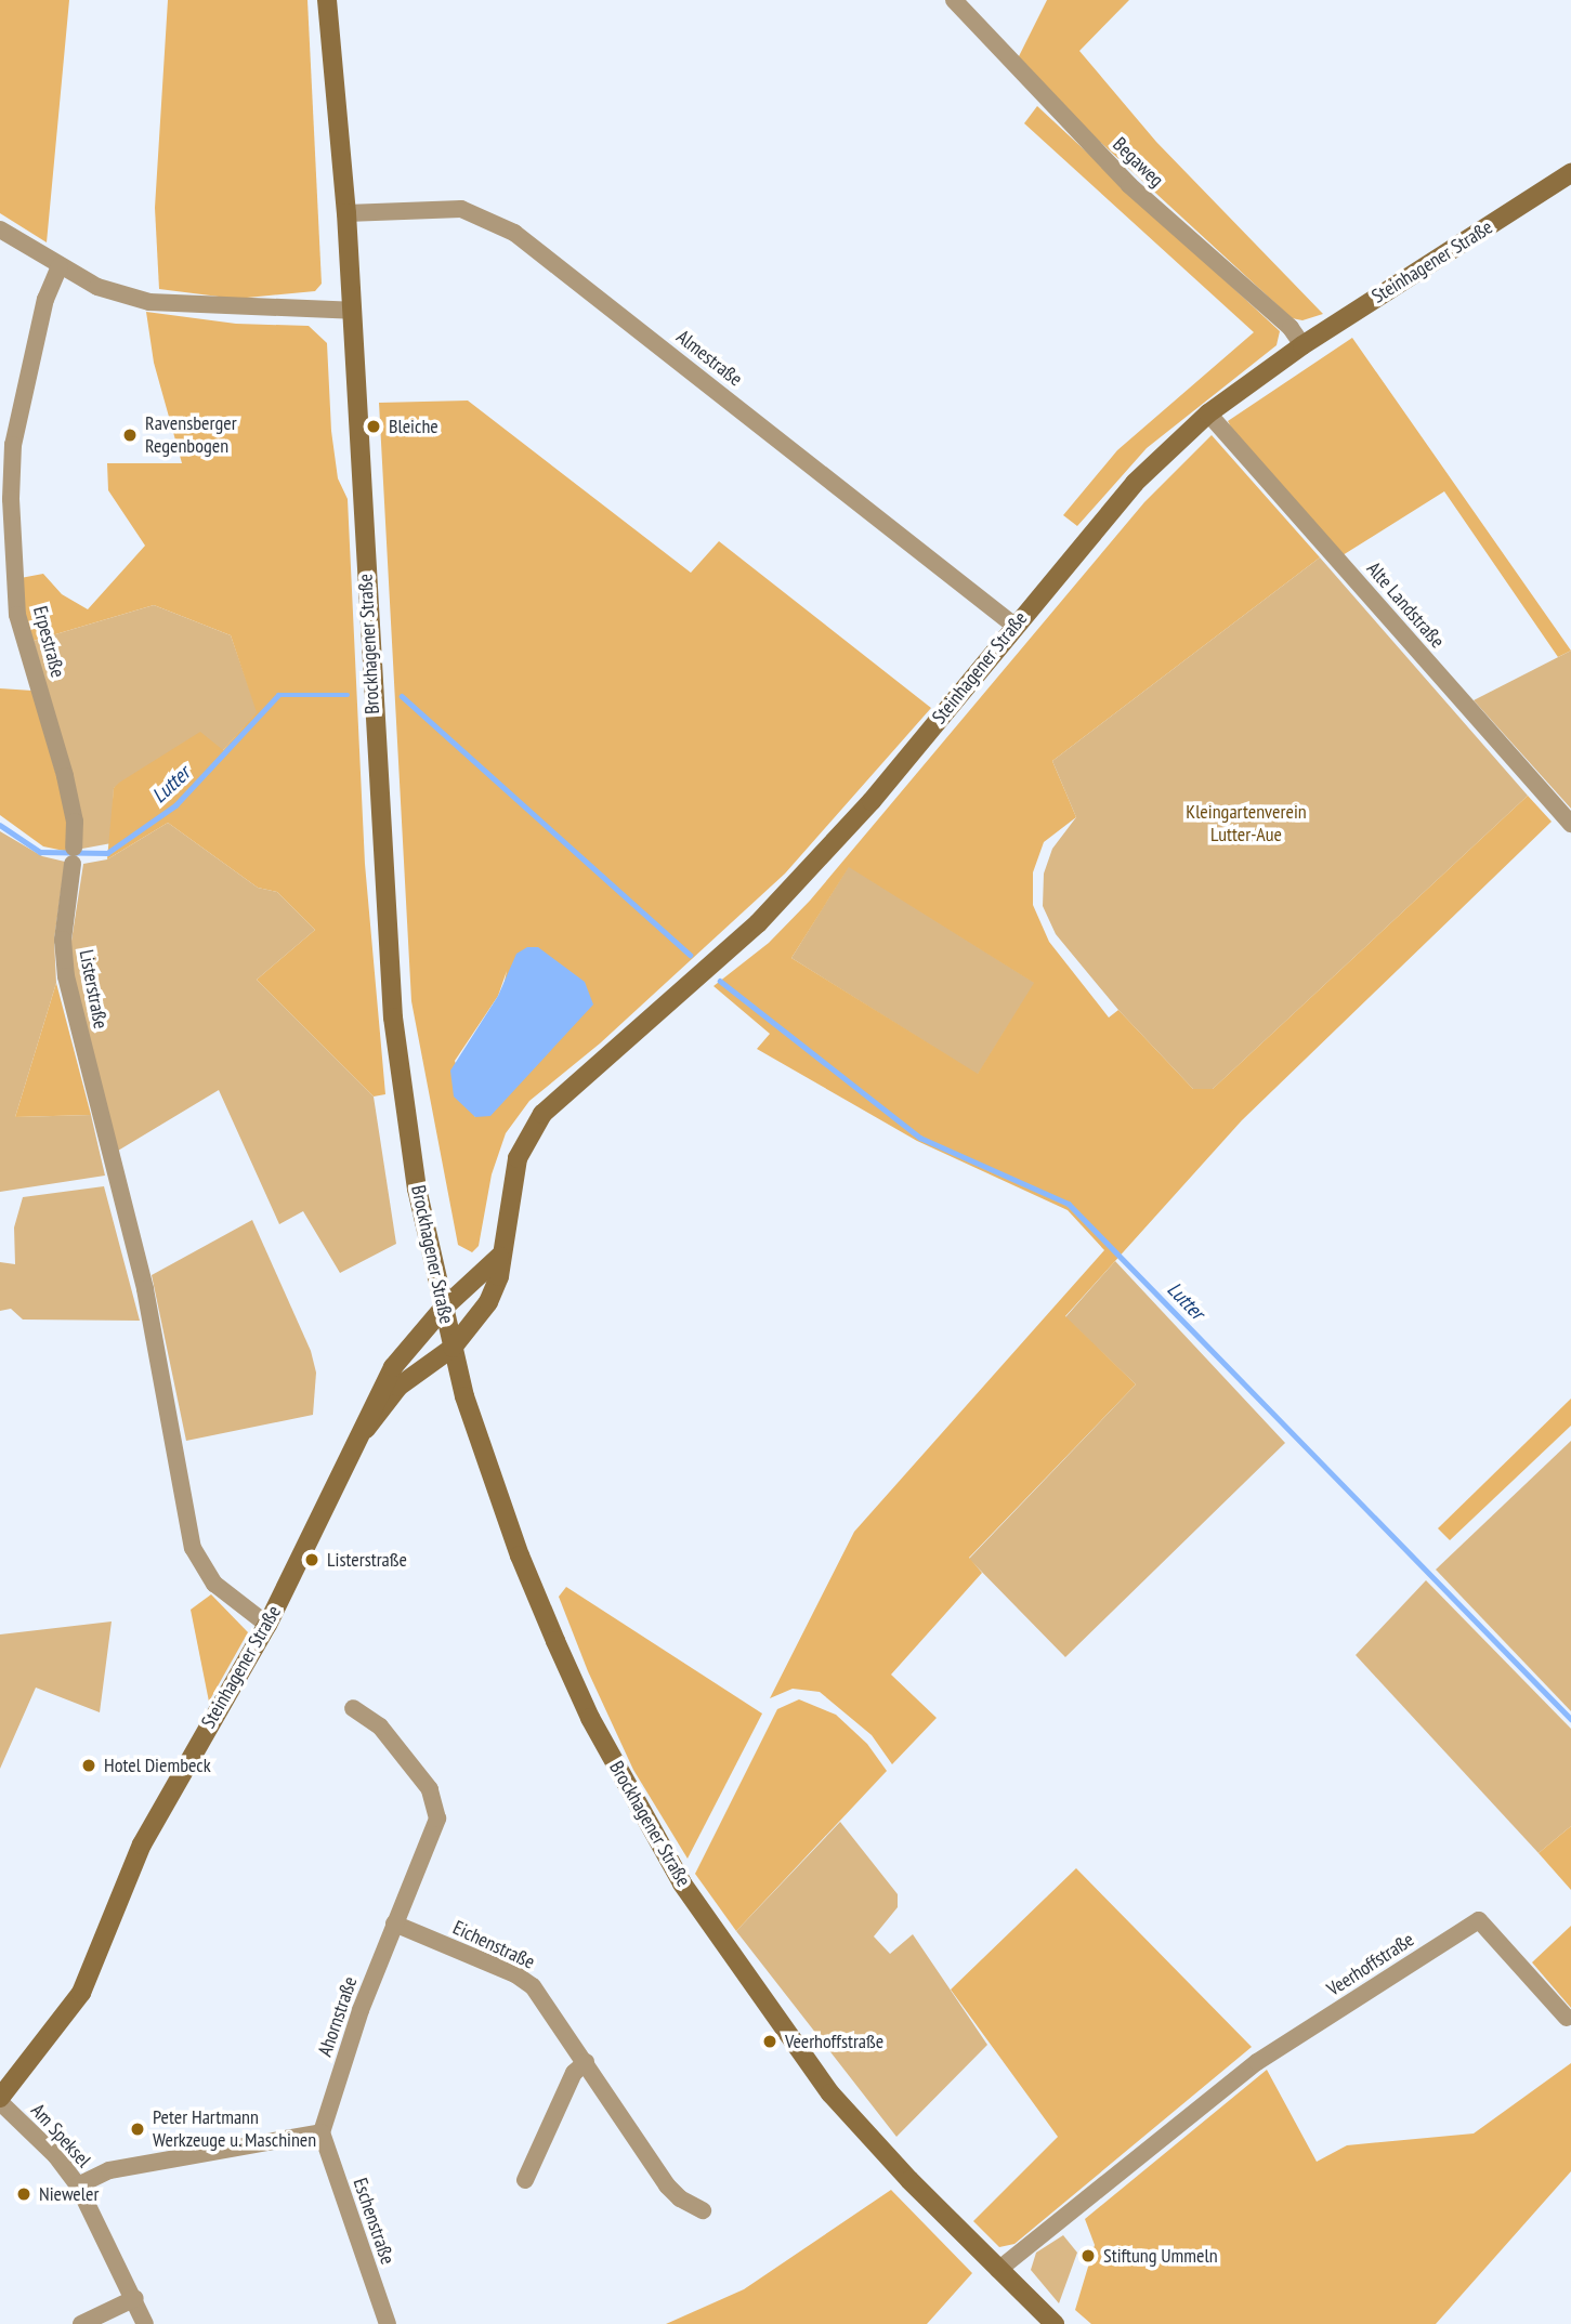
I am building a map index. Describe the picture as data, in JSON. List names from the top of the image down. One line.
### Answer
{"streets":{"main road":["Steinhagener Straße","Brockhagener Straße"],"street":["Begaweg","Almestraße","Alte Landstraße","Erpestraße","Listerstraße","Eichenstraße","Veerhoffstraße","Ahornstraße","Am Speksel","Eschenstraße"]},"crossings":[["Begaweg","Steinhagener Straße"],["Steinhagener Straße","Almestraße"],["Steinhagener Straße","Alte Landstraße"],["Steinhagener Straße","Brockhagener Straße"],["Steinhagener Straße","Listerstraße"],["Steinhagener Straße","Am Speksel"],["Almestraße","Brockhagener Straße"],["Erpestraße","Listerstraße"],["Brockhagener Straße","Veerhoffstraße"],["Eichenstraße","Ahornstraße"],["Ahornstraße","Eschenstraße"]],"water":["Lutter"],"parks":["Kleingartenverein Lutter-Aue"],"places":["Bleiche","Ravensberger Regenbogen","Listerstraße","Hotel Diembeck","Veerhoffstraße","Peter Hartmann Werkzeuge u. Maschinen","Nieweler","Stiftung Ummeln"]}
